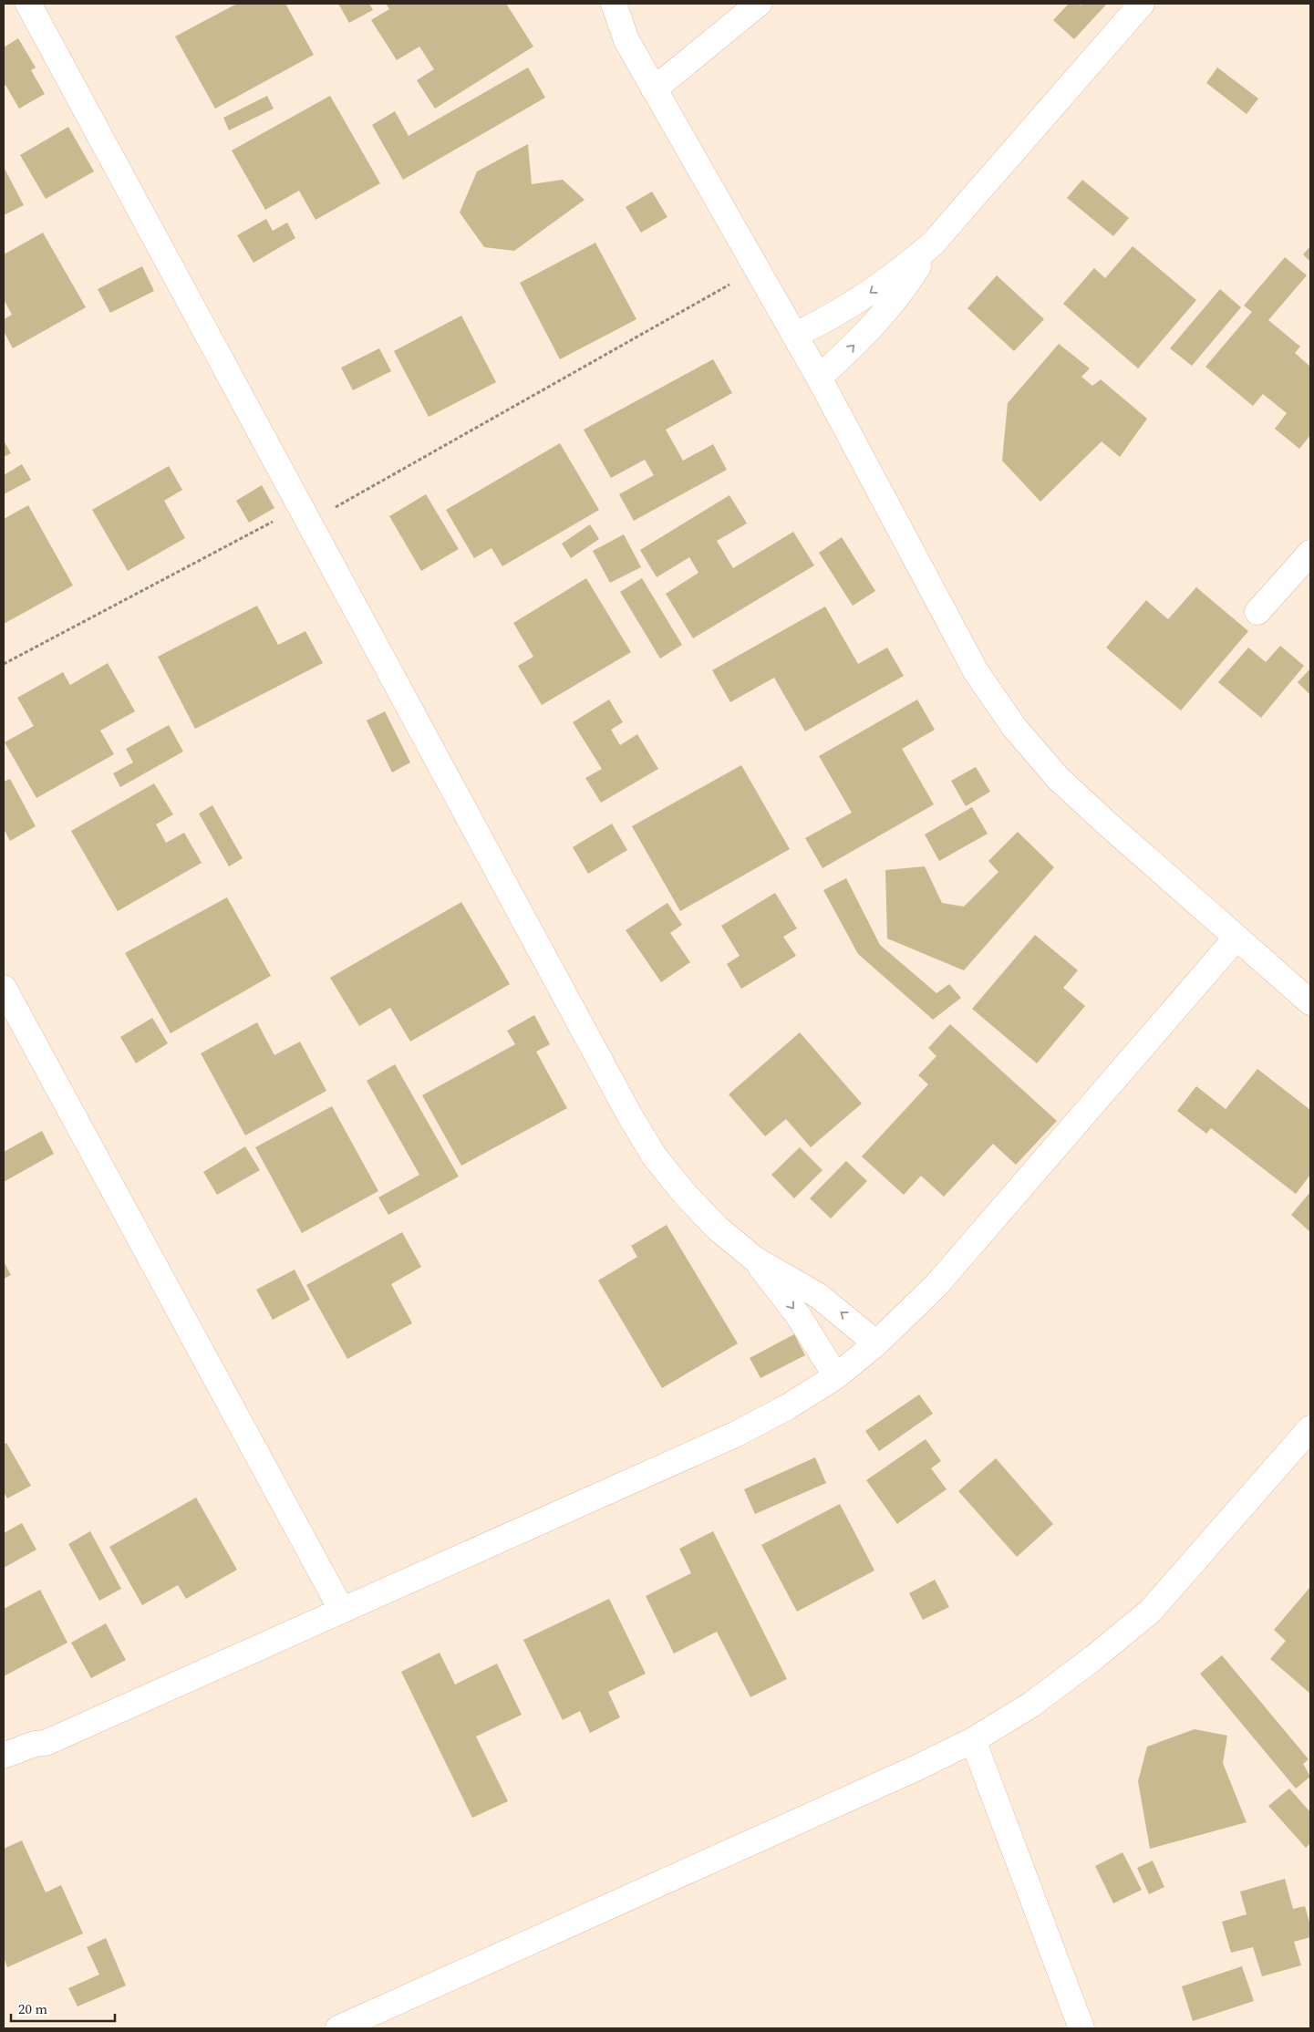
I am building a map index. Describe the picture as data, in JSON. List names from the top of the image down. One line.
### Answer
{"scale_bar":"20 m"}
